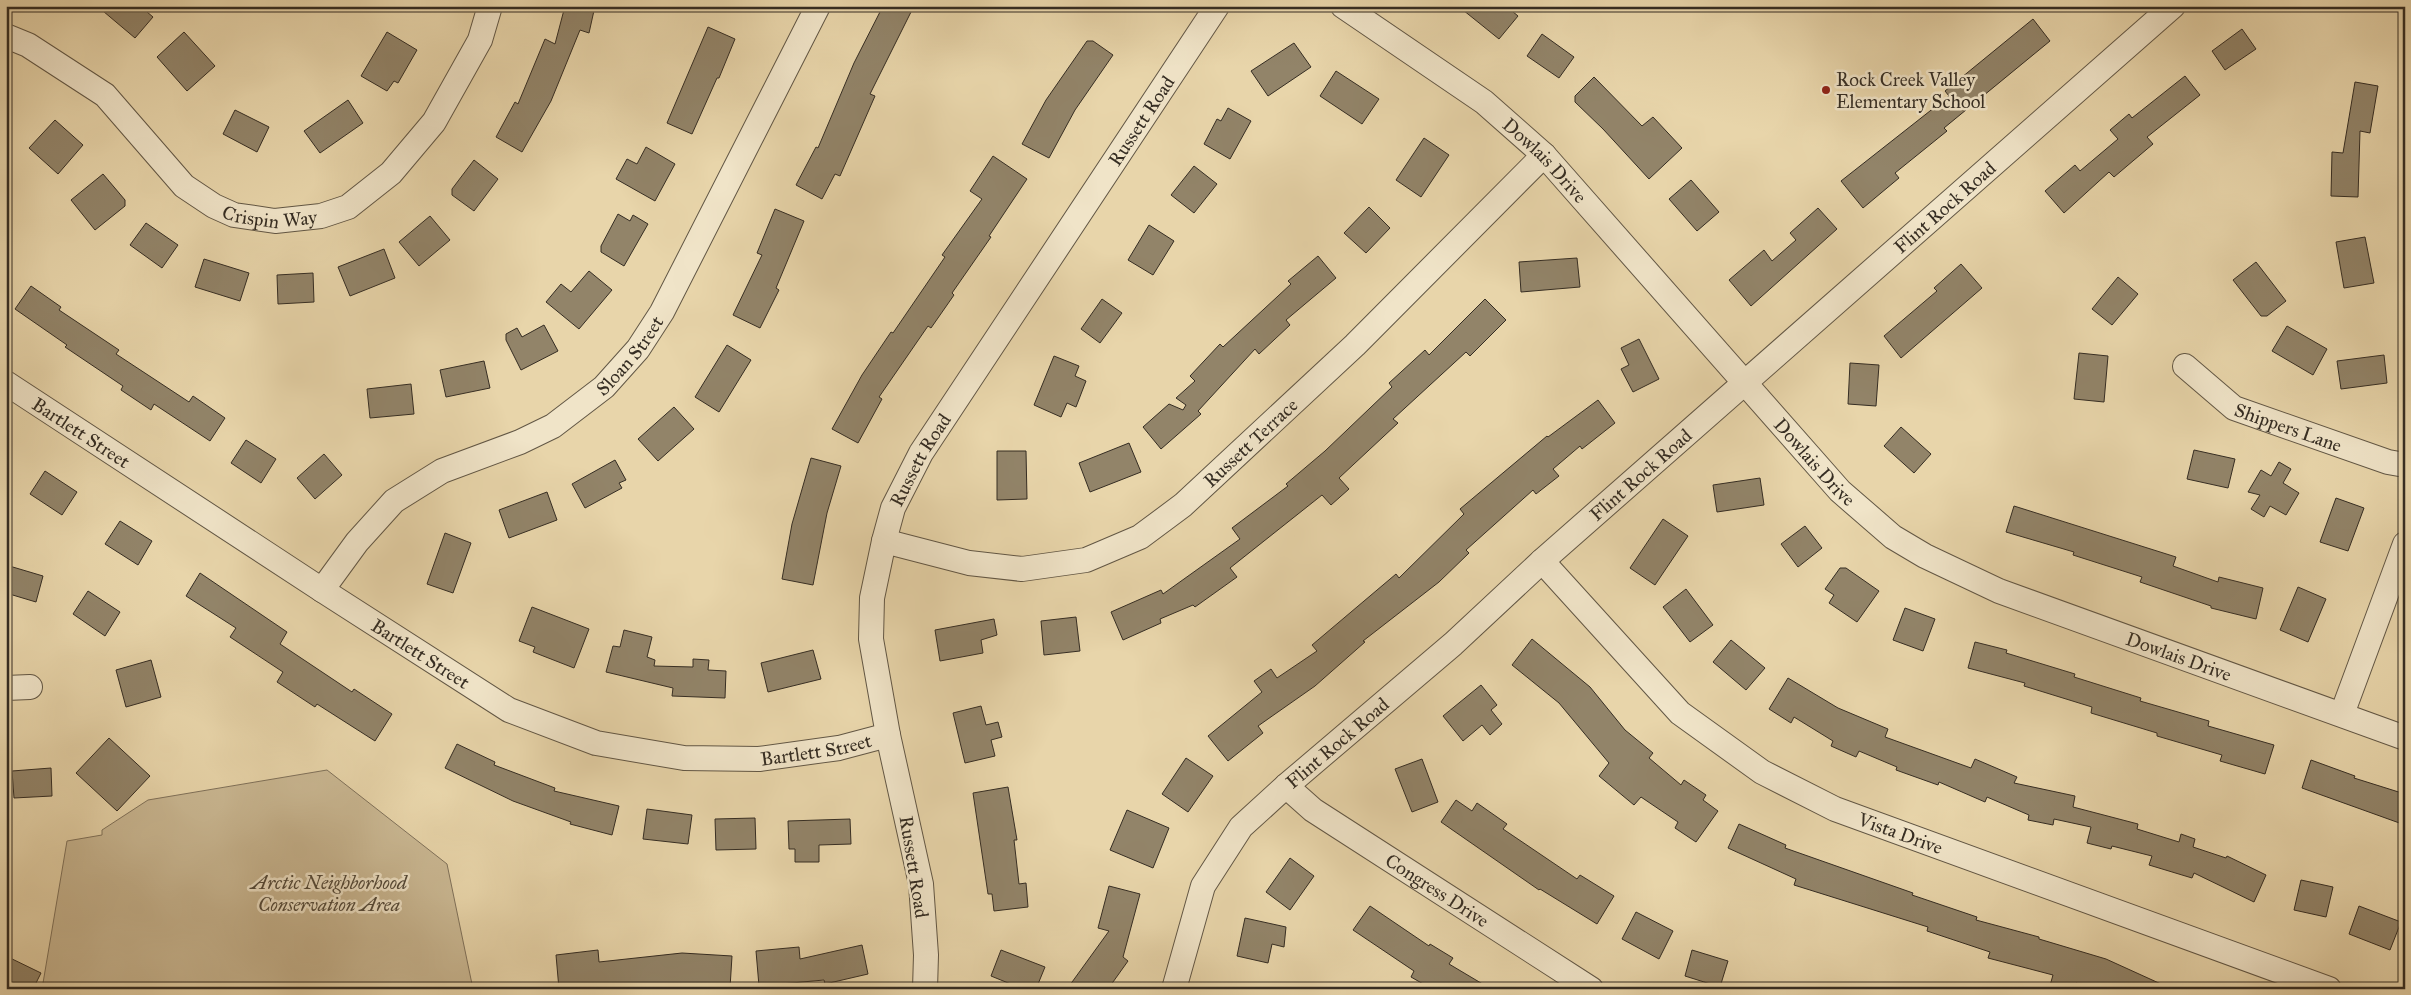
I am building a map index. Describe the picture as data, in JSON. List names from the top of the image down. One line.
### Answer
{"streets":{"street":["Russett Road","Dowlais Drive","Flint Rock Road","Crispin Way","Sloan Street","Shippers Lane","Bartlett Street","Russett Terrace","Vista Drive","Congress Drive"]},"crossings":[["Russett Road","Bartlett Street"],["Russett Road","Russett Terrace"],["Dowlais Drive","Flint Rock Road"],["Dowlais Drive","Russett Terrace"],["Flint Rock Road","Vista Drive"],["Flint Rock Road","Congress Drive"],["Sloan Street","Bartlett Street"]],"parks":["Arctic Neighborhood Conservation Area"],"places":["Rock Creek Valley Elementary School"]}
